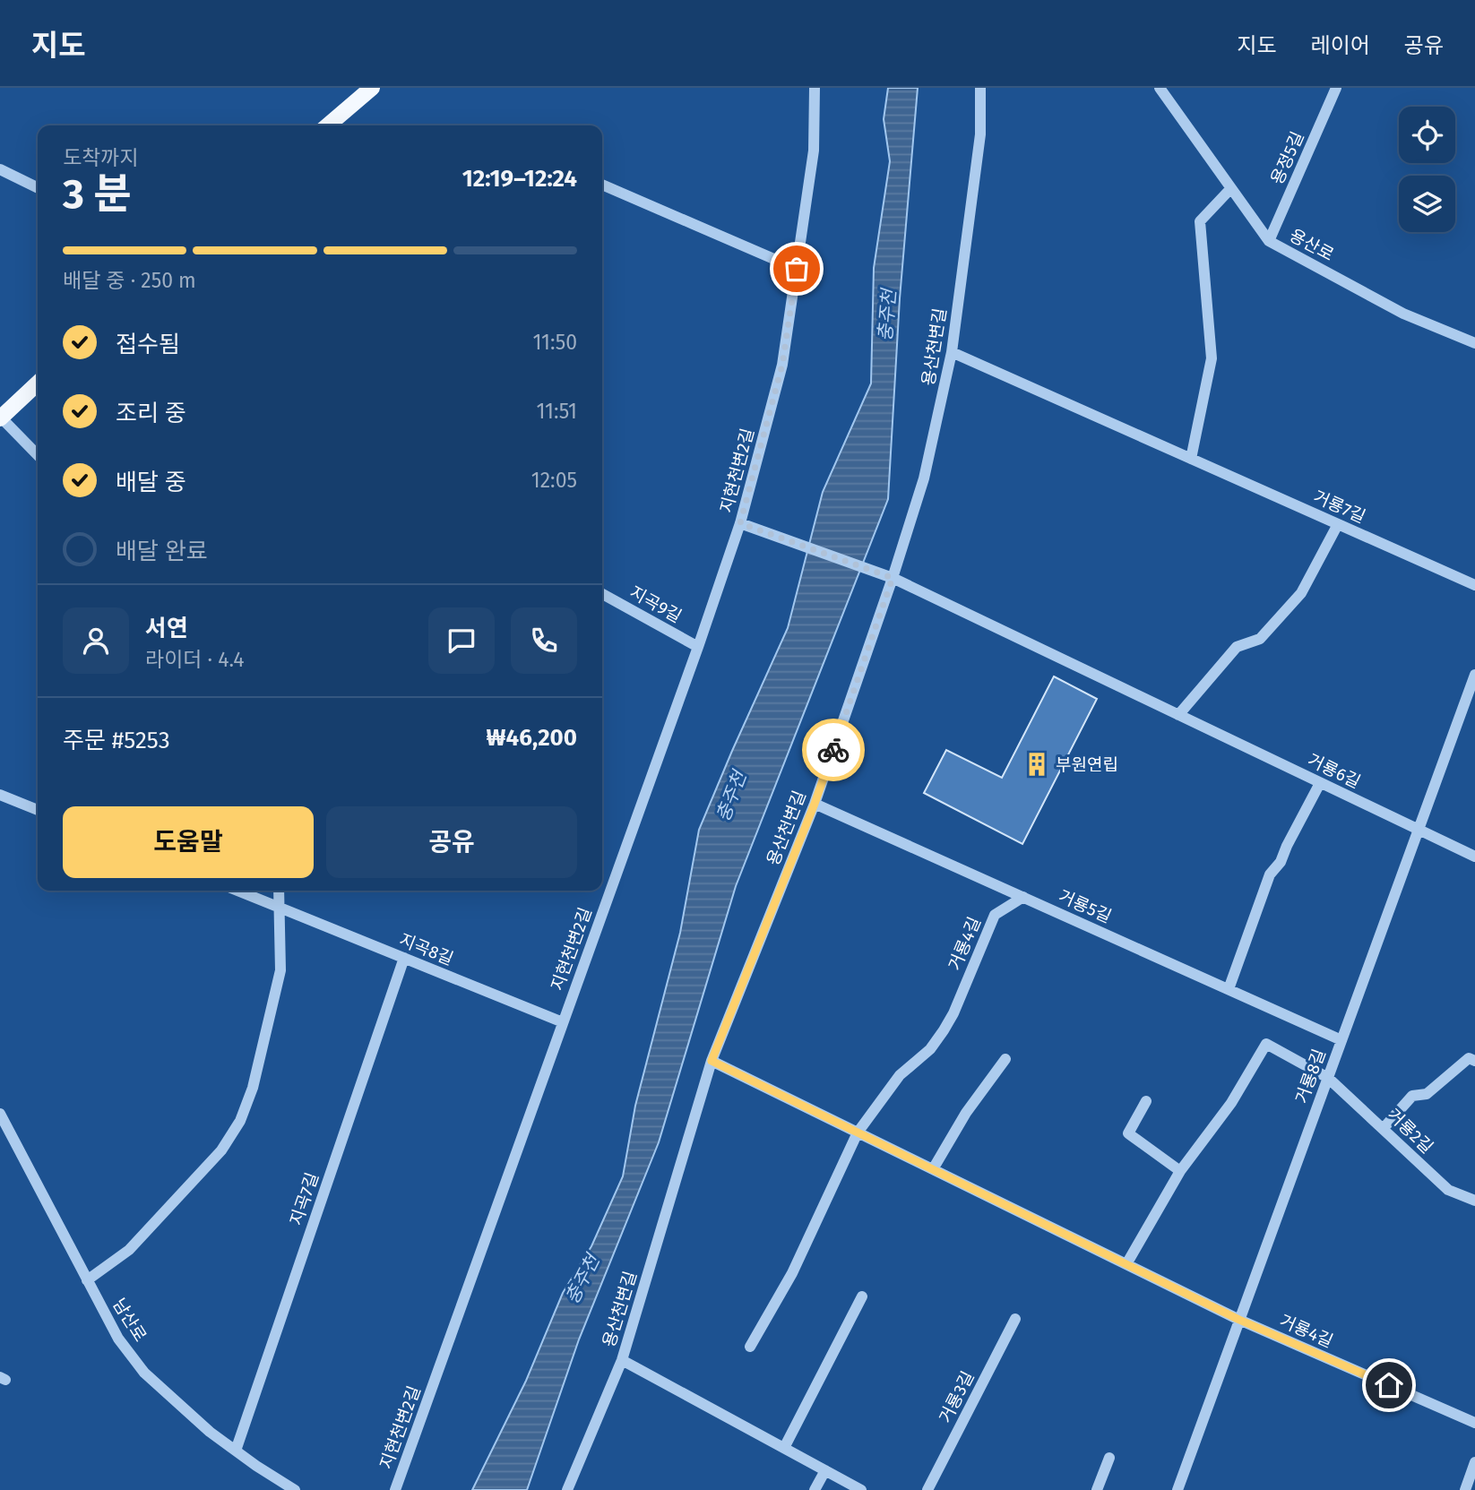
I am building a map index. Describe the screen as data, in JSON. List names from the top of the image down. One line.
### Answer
{"streets":{"street":["용정5길","용산로","용산천변길","지현천변2길","거룡7길","지곡9길","거룡6길","거룡5길","거룡4길","지곡8길","거룡8길","거룡2길","지곡7길","남산로","거룡3길"]},"crossings":[["용정5길","용산로"],["용산천변길","거룡7길"],["용산천변길","거룡6길"],["용산천변길","거룡5길"],["용산천변길","거룡4길"],["지현천변2길","지곡9길"],["지현천변2길","거룡6길"],["지현천변2길","지곡8길"],["거룡6길","거룡8길"],["거룡5길","거룡4길"],["거룡5길","거룡8길"],["거룡4길","거룡8길"],["지곡8길","지곡7길"],["거룡8길","거룡2길"],["지곡7길","남산로"]],"water":["충주천"],"places":{"building":["부원연립"]},"page":{"header":"지도","nav":["지도","레이어","공유"],"heading":["3 분","도착까지","12:19–12:24"],"panel":["서연","라이더 · 4.4","주문 #5253","₩46,200"],"bar":"배달 중 · 250 m","list":[["접수됨","11:50"],["조리 중","11:51"],["배달 중","12:05"],"배달 완료"],"buttons":["도움말","공유"]}}
